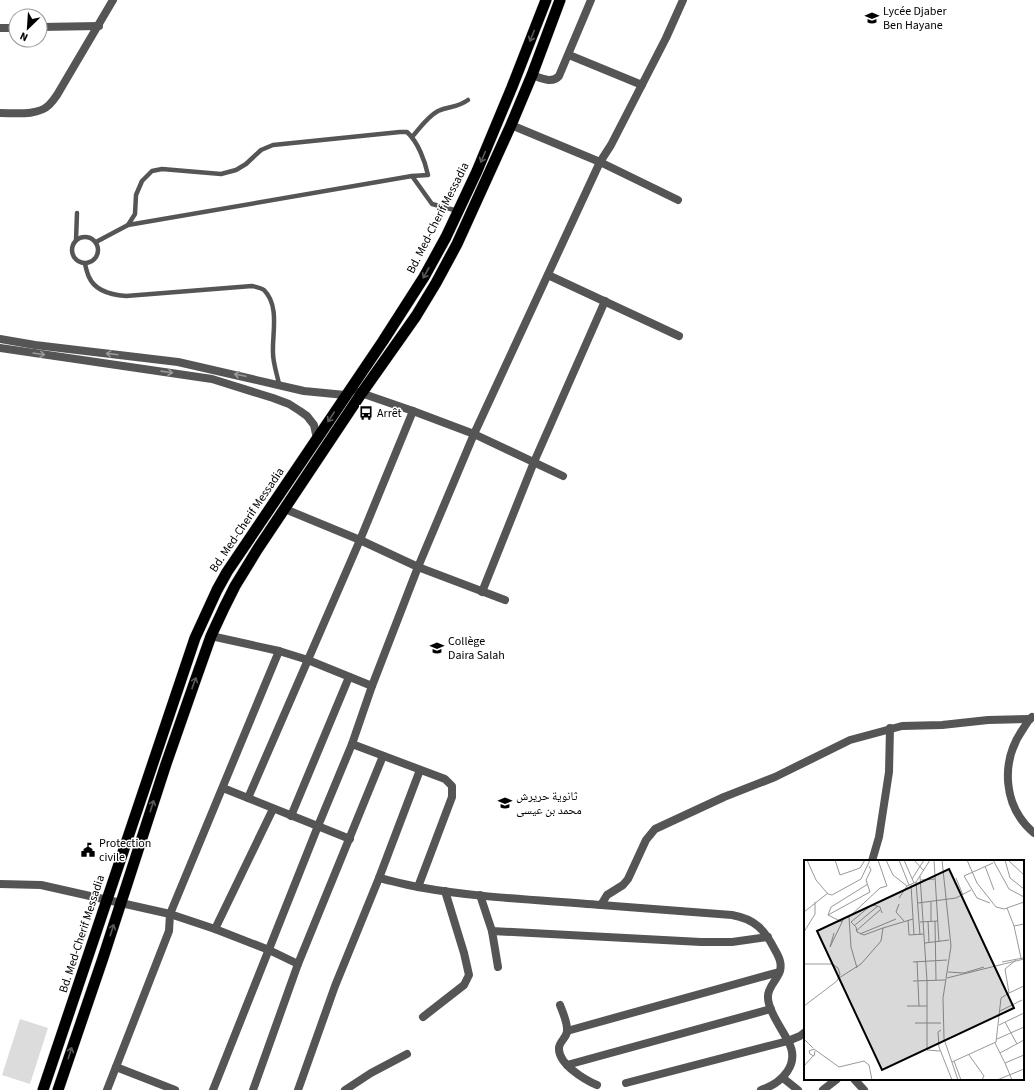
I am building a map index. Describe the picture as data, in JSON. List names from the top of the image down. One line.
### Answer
{"streets":{"highway":["Bd. Med-Cherif Messadia"]},"places":{"school or university":["Lycée Djaber Ben Hayane","Collège Daira Salah","ثانوية حريرش محمد بن عيسى"],"bus stop":["Arrêt"],"public building":["Protection civile"]},"north":"bottom left"}
